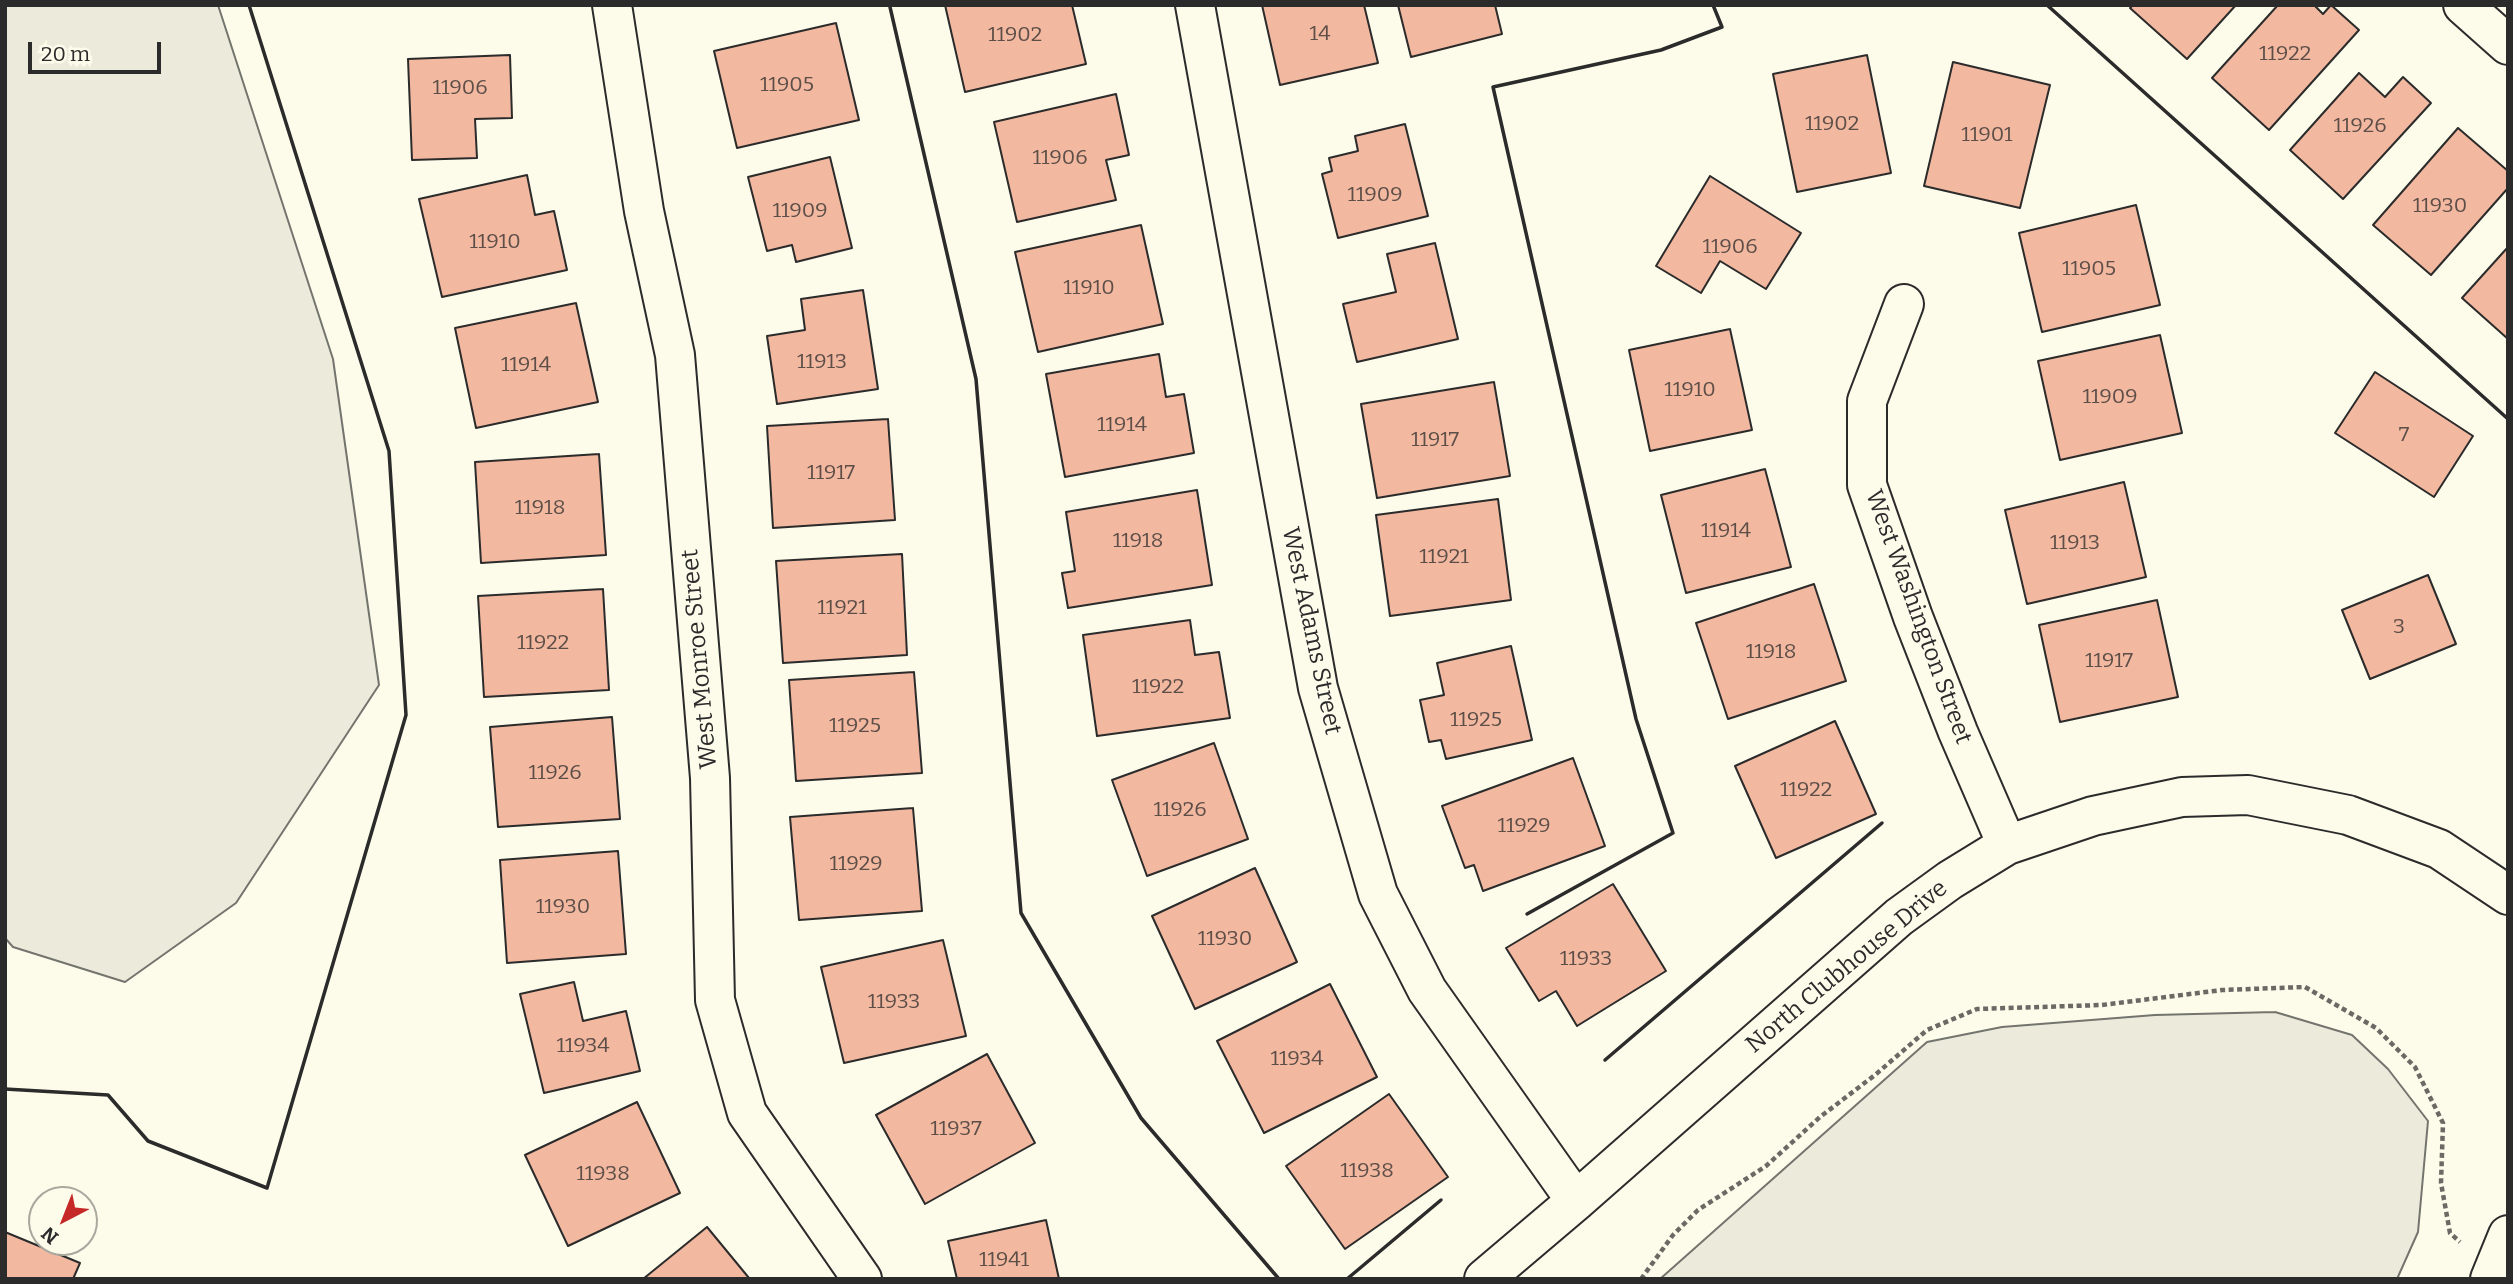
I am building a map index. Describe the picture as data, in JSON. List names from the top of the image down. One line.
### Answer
{"streets":{"street":["West Washington Street","West Adams Street","West Monroe Street","North Clubhouse Drive"]},"crossings":[["West Washington Street","North Clubhouse Drive"],["West Adams Street","North Clubhouse Drive"]],"house_numbers":["14","11902","11922","11905","11906","11902","11926","11901","11906","11909","11930","11909","11910","11906","11905","11910","11913","11914","11910","11909","11914","7","11917","11917","11918","11914","11918","11913","11921","11921","3","11922","11918","11917","11922","11925","11925","11926","11922","11926","11929","11929","11930","11930","11933","11933","11934","11934","11937","11938","11938","11941"],"scale_bar":"20 m","north":"bottom left"}
